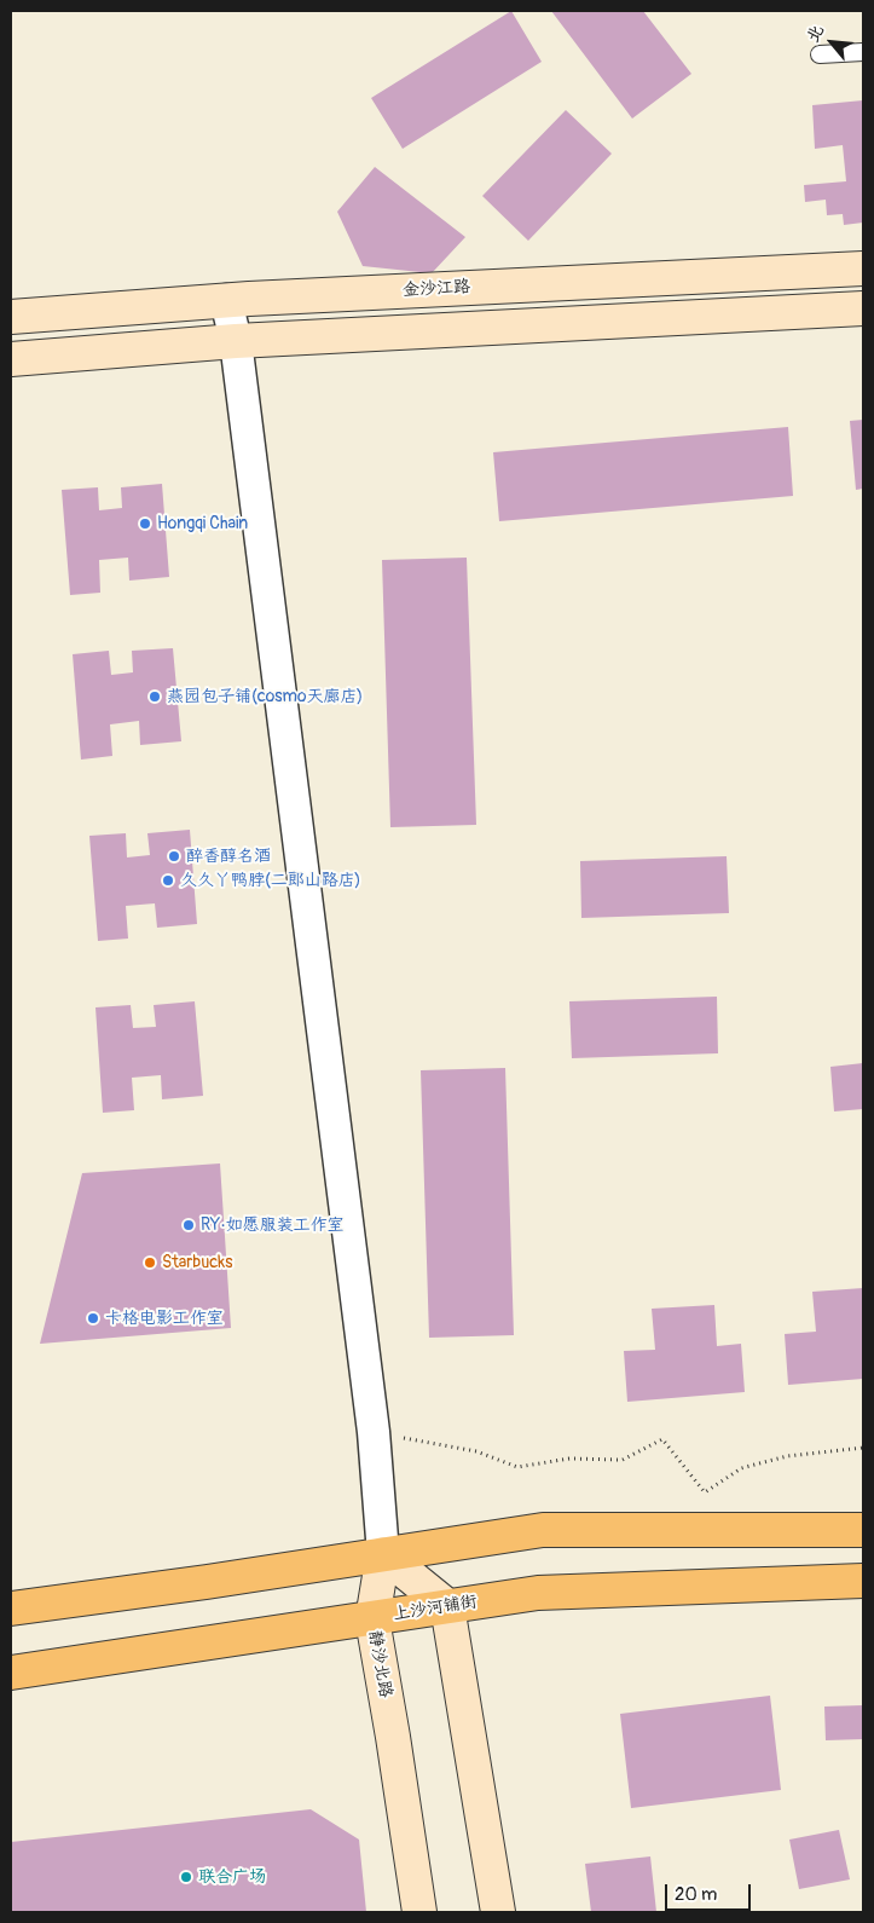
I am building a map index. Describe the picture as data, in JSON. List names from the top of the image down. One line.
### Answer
{"streets":{"main road":["上沙河铺街"],"street":["金沙江路","静沙北路"]},"crossings":[["上沙河铺街","静沙北路"]],"places":["Hongqi Chain","燕园包子铺(cosmo天廊店)","醉香醇名酒","久久丫鸭脖(二郎山路店)","RY·如愿服装工作室","Starbucks","卡格电影工作室","联合广场"],"scale_bar":"20 m","north":"top left"}
